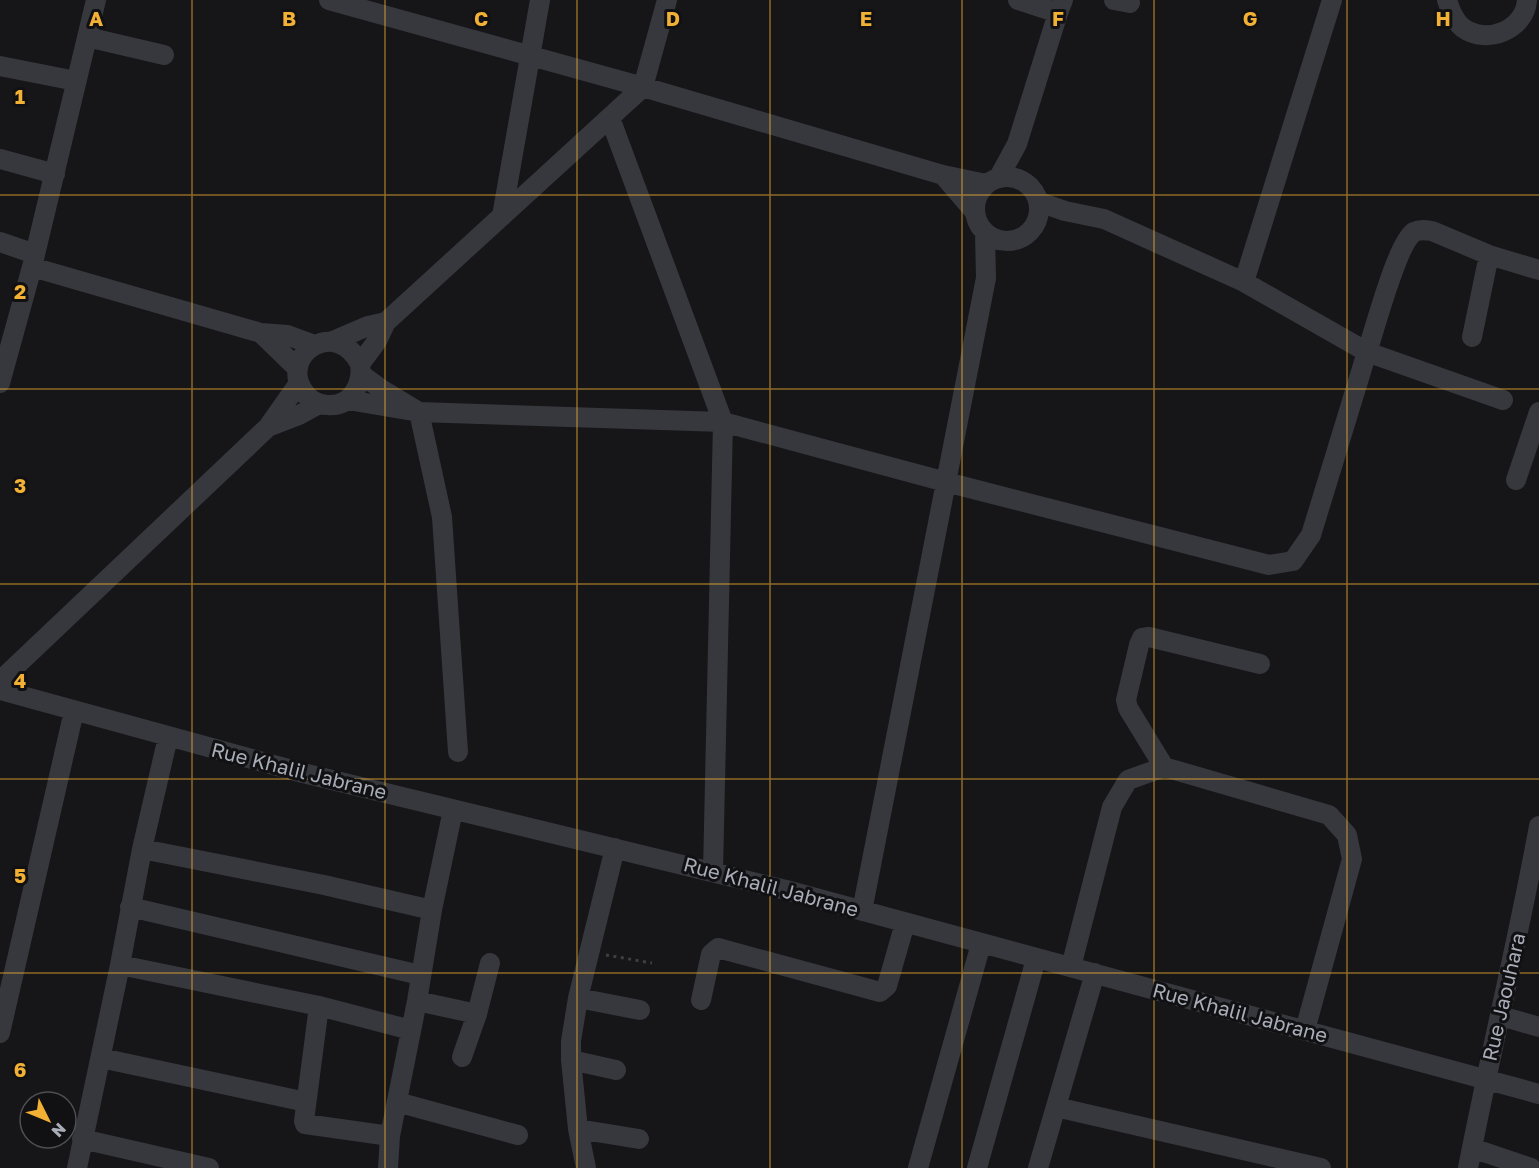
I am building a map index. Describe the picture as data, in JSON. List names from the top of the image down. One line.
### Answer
{"streets":{"street":["Rue Khalil Jabrane","Rue Jaouhara"]},"crossings":[["Rue Khalil Jabrane","Rue Jaouhara"]],"north":"bottom right","grid":{"columns":["A","B","C","D","E","F","G","H"],"rows":["1","2","3","4","5","6"]}}
